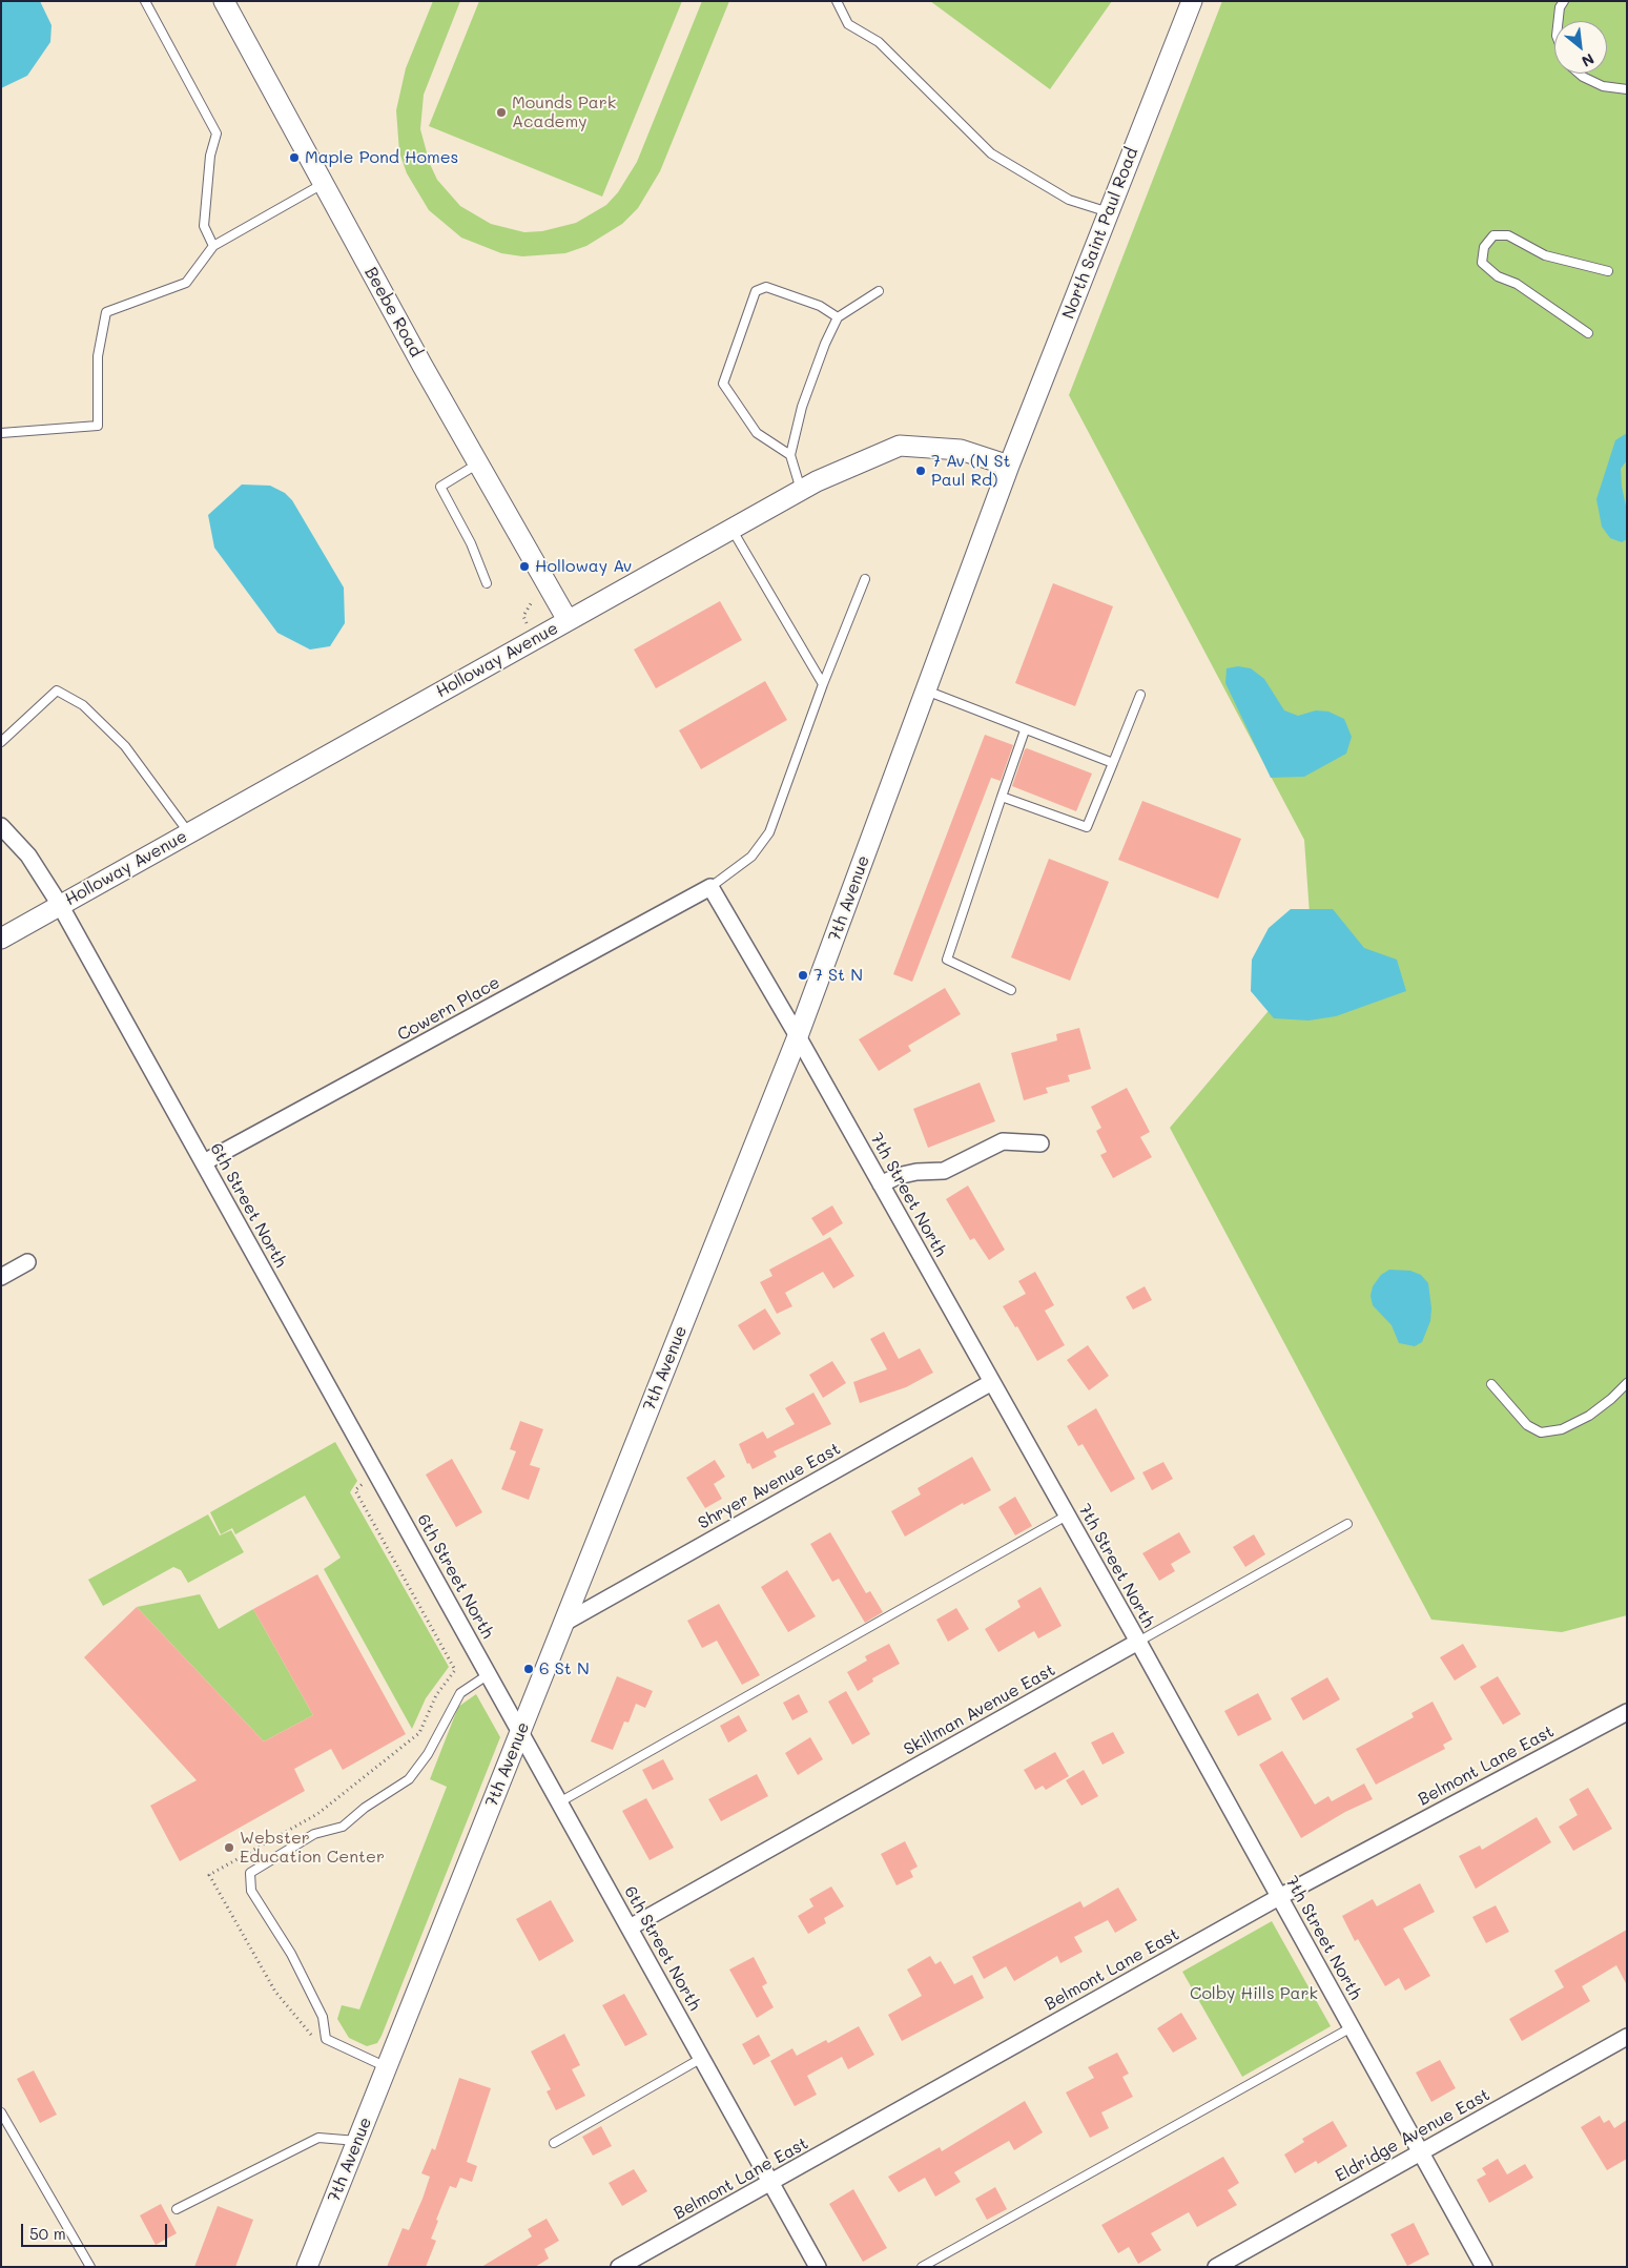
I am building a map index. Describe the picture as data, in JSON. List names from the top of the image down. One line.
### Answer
{"streets":{"street":["North Saint Paul Road","Beebe Road","Holloway Avenue","7th Avenue","Cowern Place","7th Street North","6th Street North","Shryer Avenue East","Skillman Avenue East","Belmont Lane East","Eldridge Avenue East"]},"crossings":[["North Saint Paul Road","Holloway Avenue"],["North Saint Paul Road","7th Avenue"],["Beebe Road","Holloway Avenue"],["Holloway Avenue","7th Avenue"],["Holloway Avenue","6th Street North"],["7th Avenue","7th Street North"],["7th Avenue","6th Street North"],["7th Avenue","Shryer Avenue East"],["Cowern Place","7th Street North"],["Cowern Place","6th Street North"],["7th Street North","Shryer Avenue East"],["7th Street North","Skillman Avenue East"],["7th Street North","Belmont Lane East"],["7th Street North","Eldridge Avenue East"],["6th Street North","Skillman Avenue East"],["6th Street North","Belmont Lane East"]],"parks":["Colby Hills Park"],"places":["Mounds Park Academy","Maple Pond Homes","7 Av (N St Paul Rd)","Holloway Av","7 St N","6 St N","Webster Education Center"],"scale_bar":"50 m","north":"bottom right"}
